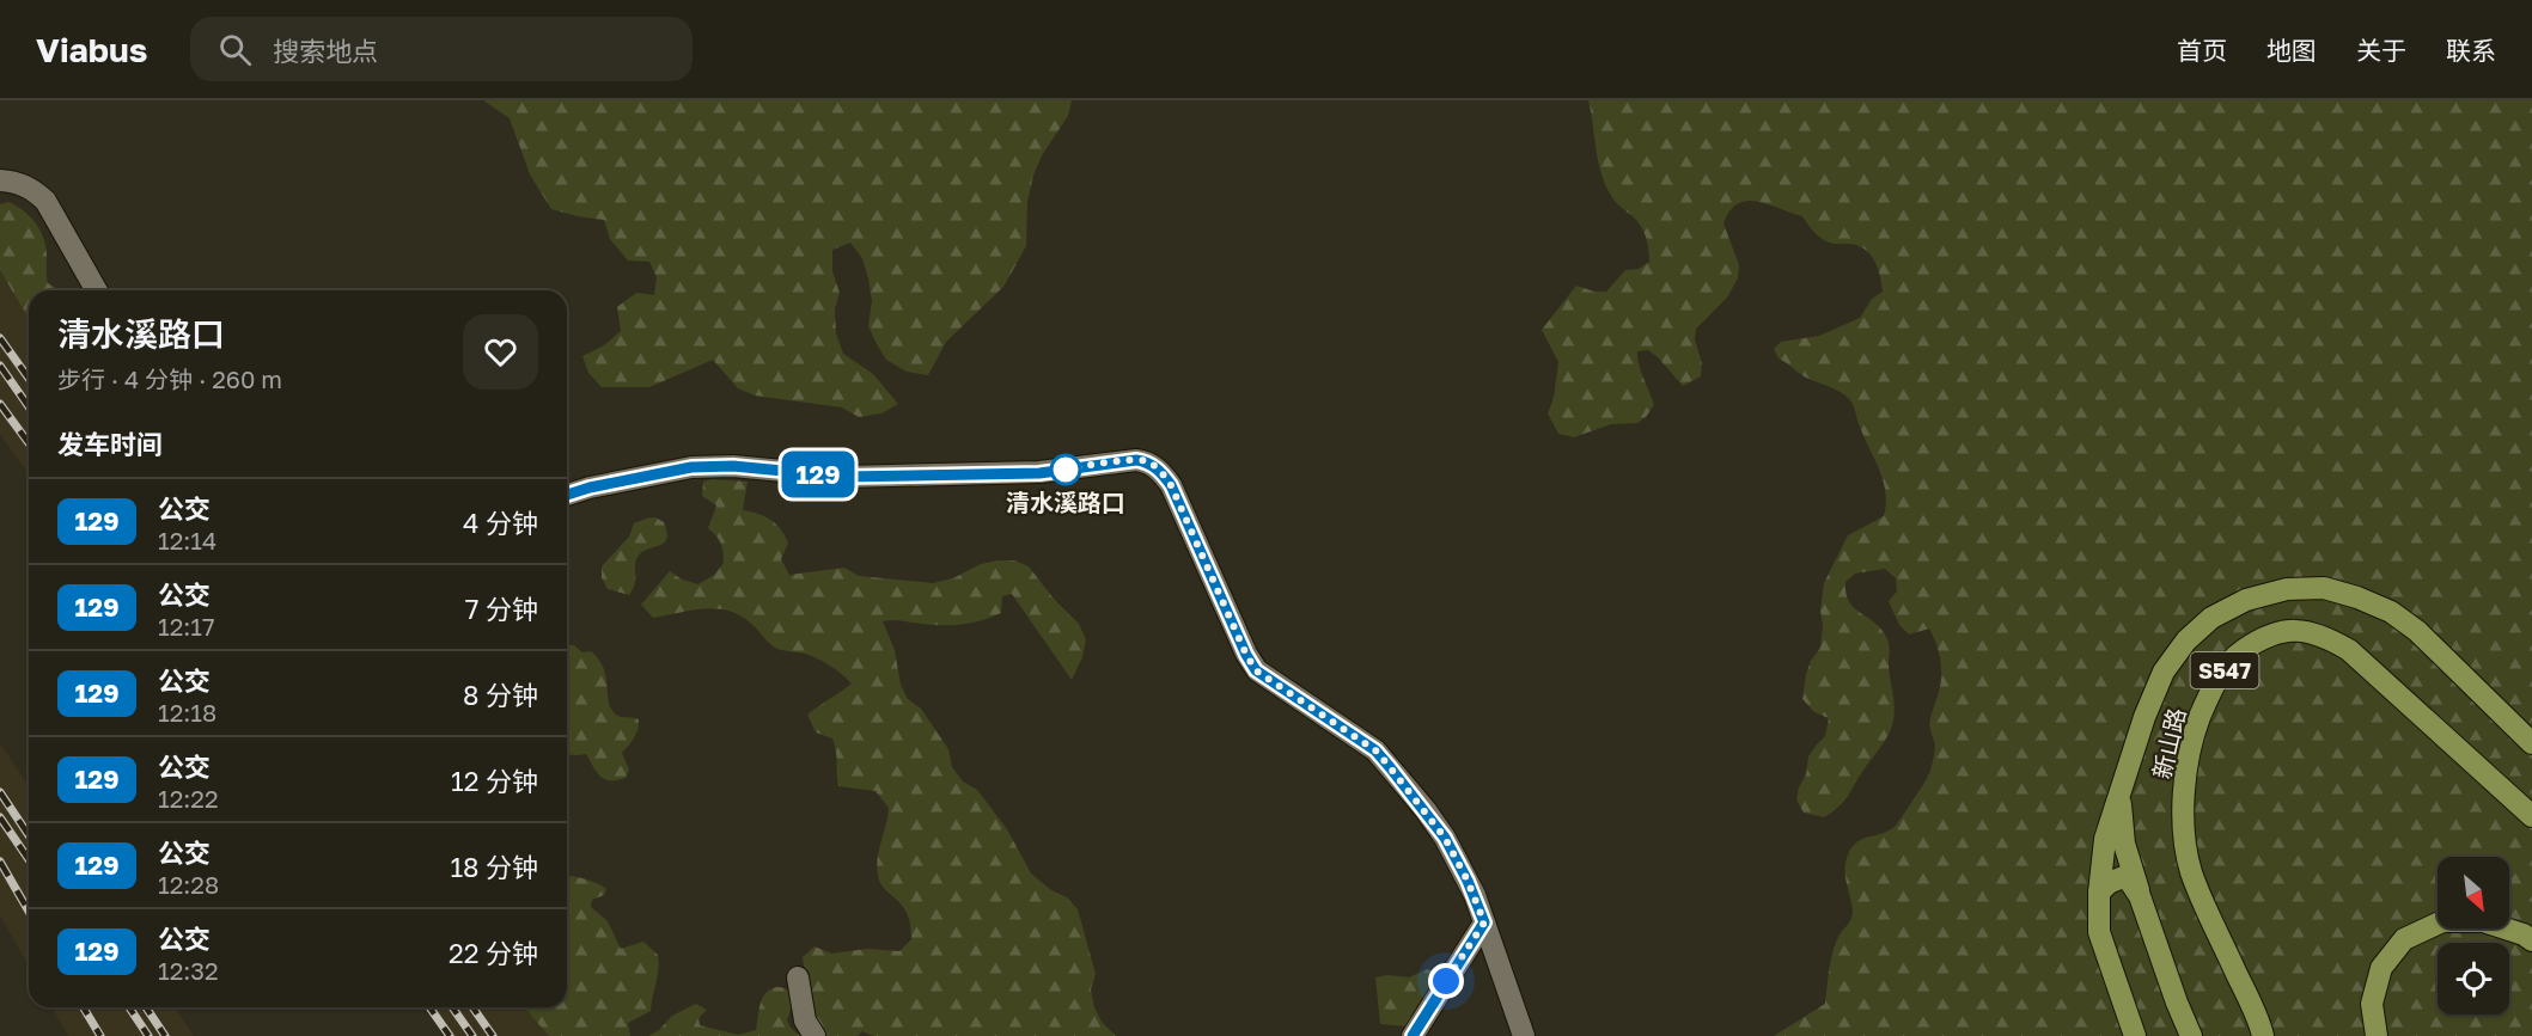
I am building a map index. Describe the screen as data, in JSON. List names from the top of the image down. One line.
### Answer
{"streets":{"main road":["S547","新山路"]},"places":["清水溪路口"],"lines":["bus line 129"],"north":"bottom right","page":{"header":"Viabus","search":"搜索地点","nav":["首页","地图","关于","联系"],"on_map":"129","heading":[["清水溪路口","步行 · 4 分钟 · 260 m"],"发车时间"],"list":[{"mark":"129","name":"公交","note":"12:14","value":"4 分钟"},{"mark":"129","name":"公交","note":"12:17","value":"7 分钟"},{"mark":"129","name":"公交","note":"12:18","value":"8 分钟"},{"mark":"129","name":"公交","note":"12:22","value":"12 分钟"},{"mark":"129","name":"公交","note":"12:28","value":"18 分钟"},{"mark":"129","name":"公交","note":"12:32","value":"22 分钟"}]}}
